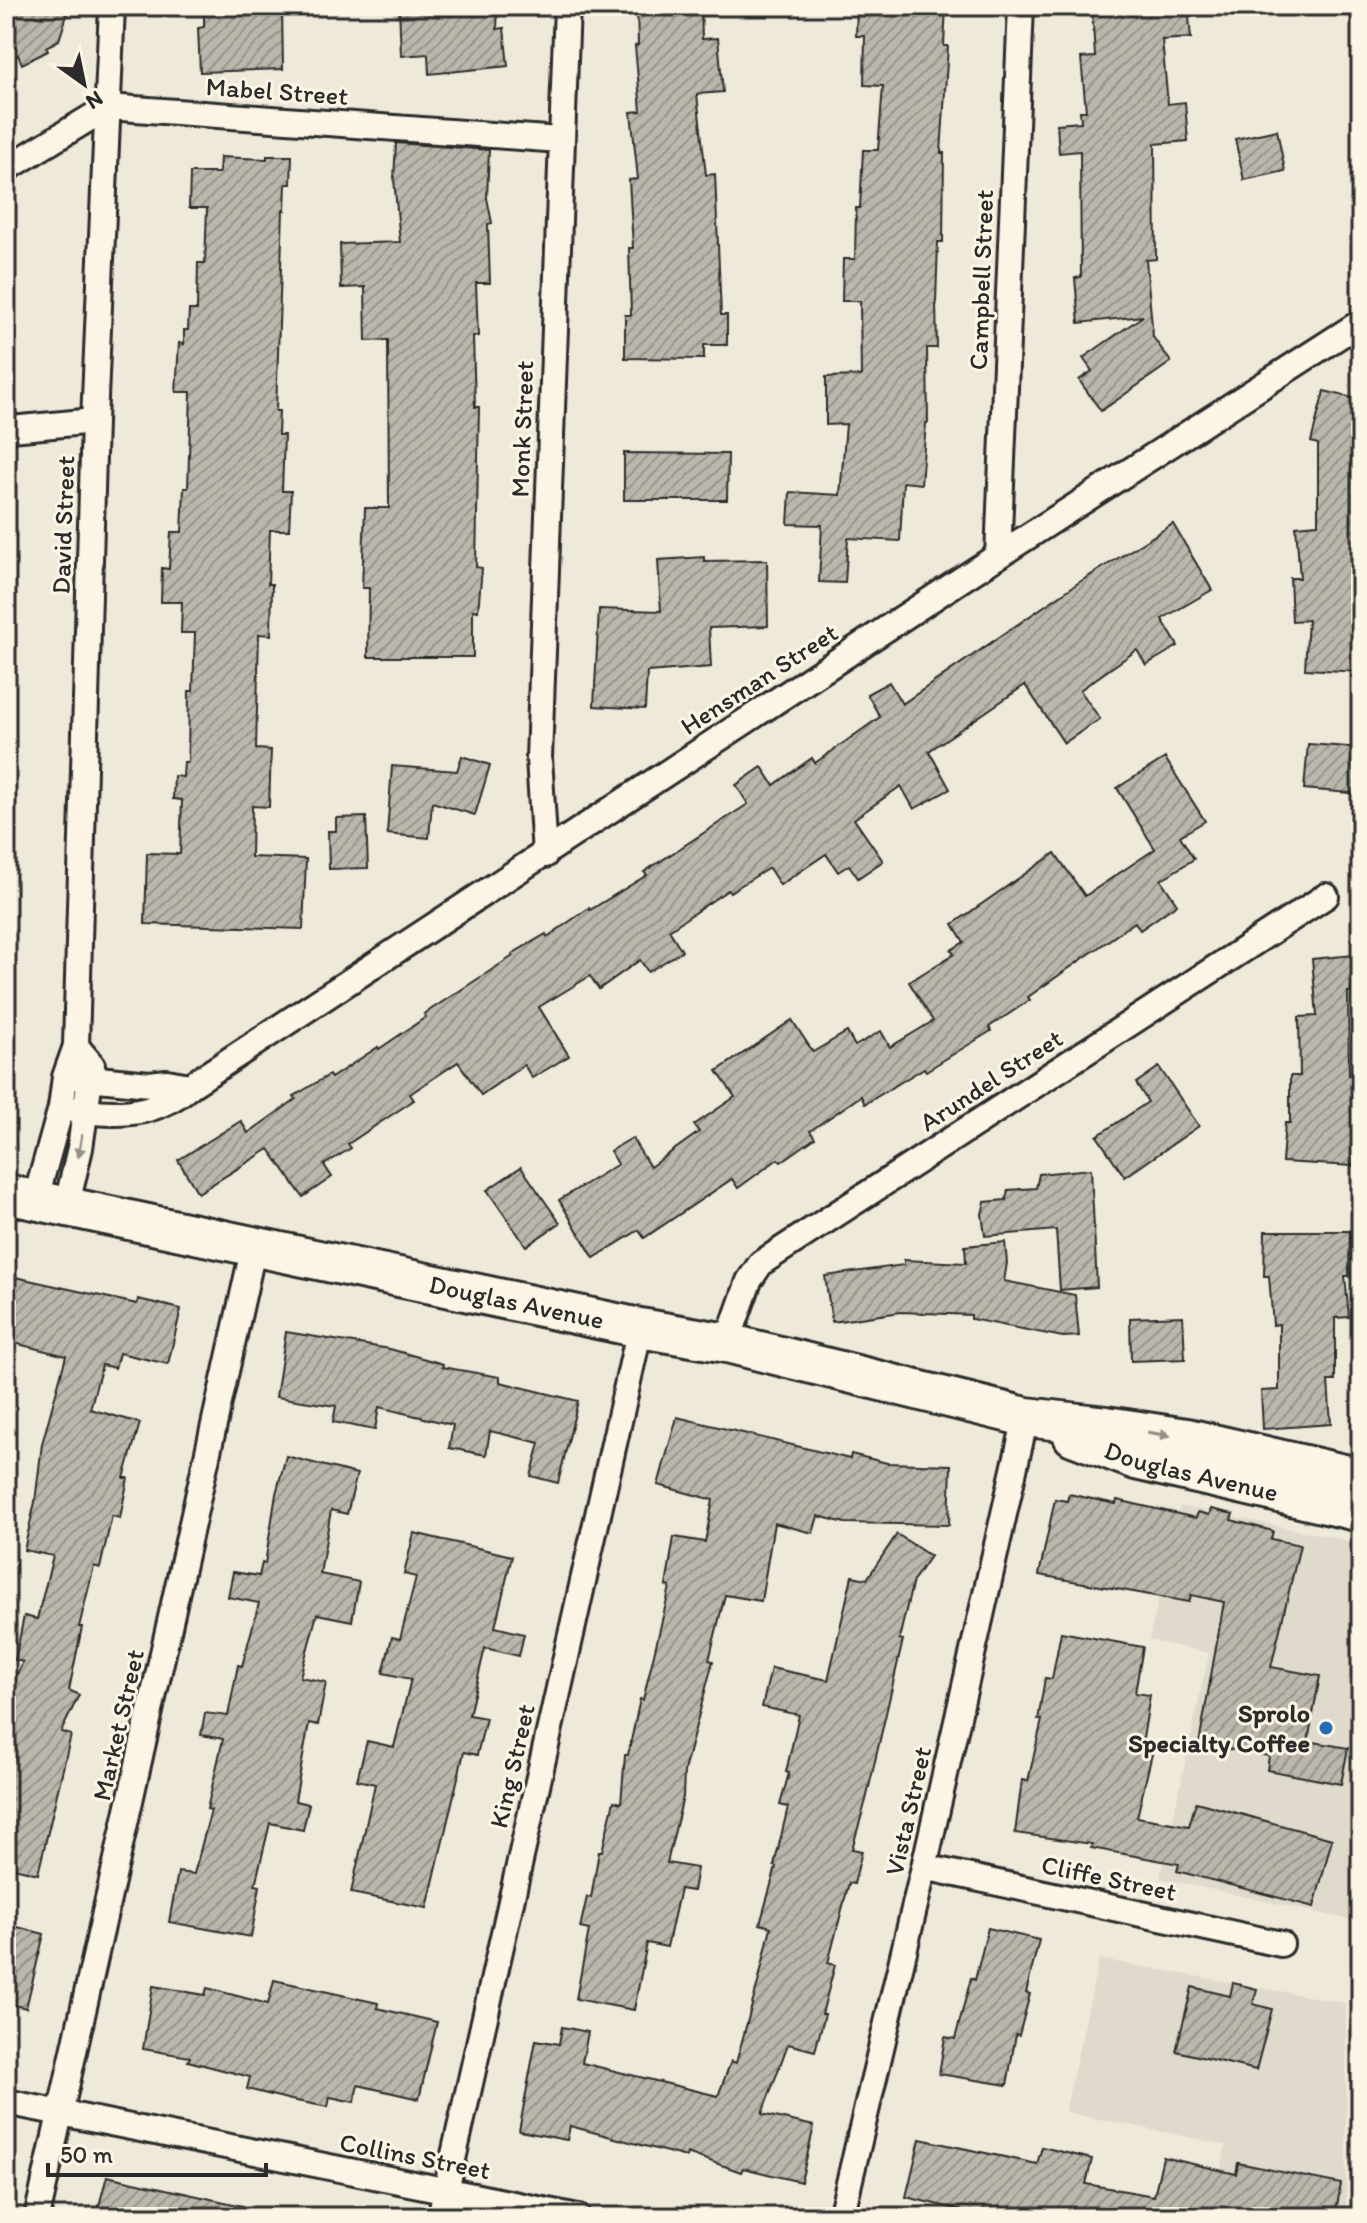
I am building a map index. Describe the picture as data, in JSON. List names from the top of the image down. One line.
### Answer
{"streets":{"main road":["Douglas Avenue"],"street":["Mabel Street","Campbell Street","Monk Street","David Street","Hensman Street","Arundel Street","Market Street","King Street","Vista Street","Cliffe Street","Collins Street"]},"crossings":[["Mabel Street","Monk Street"],["Mabel Street","David Street"],["Campbell Street","Hensman Street"],["Monk Street","Hensman Street"],["David Street","Hensman Street"],["David Street","Douglas Avenue"],["Arundel Street","Douglas Avenue"],["Douglas Avenue","Market Street"],["Douglas Avenue","King Street"],["Douglas Avenue","Vista Street"],["Market Street","Collins Street"],["King Street","Collins Street"],["Vista Street","Cliffe Street"]],"places":["Sprolo Specialty Coffee"],"scale_bar":"50 m","north":"bottom right"}
